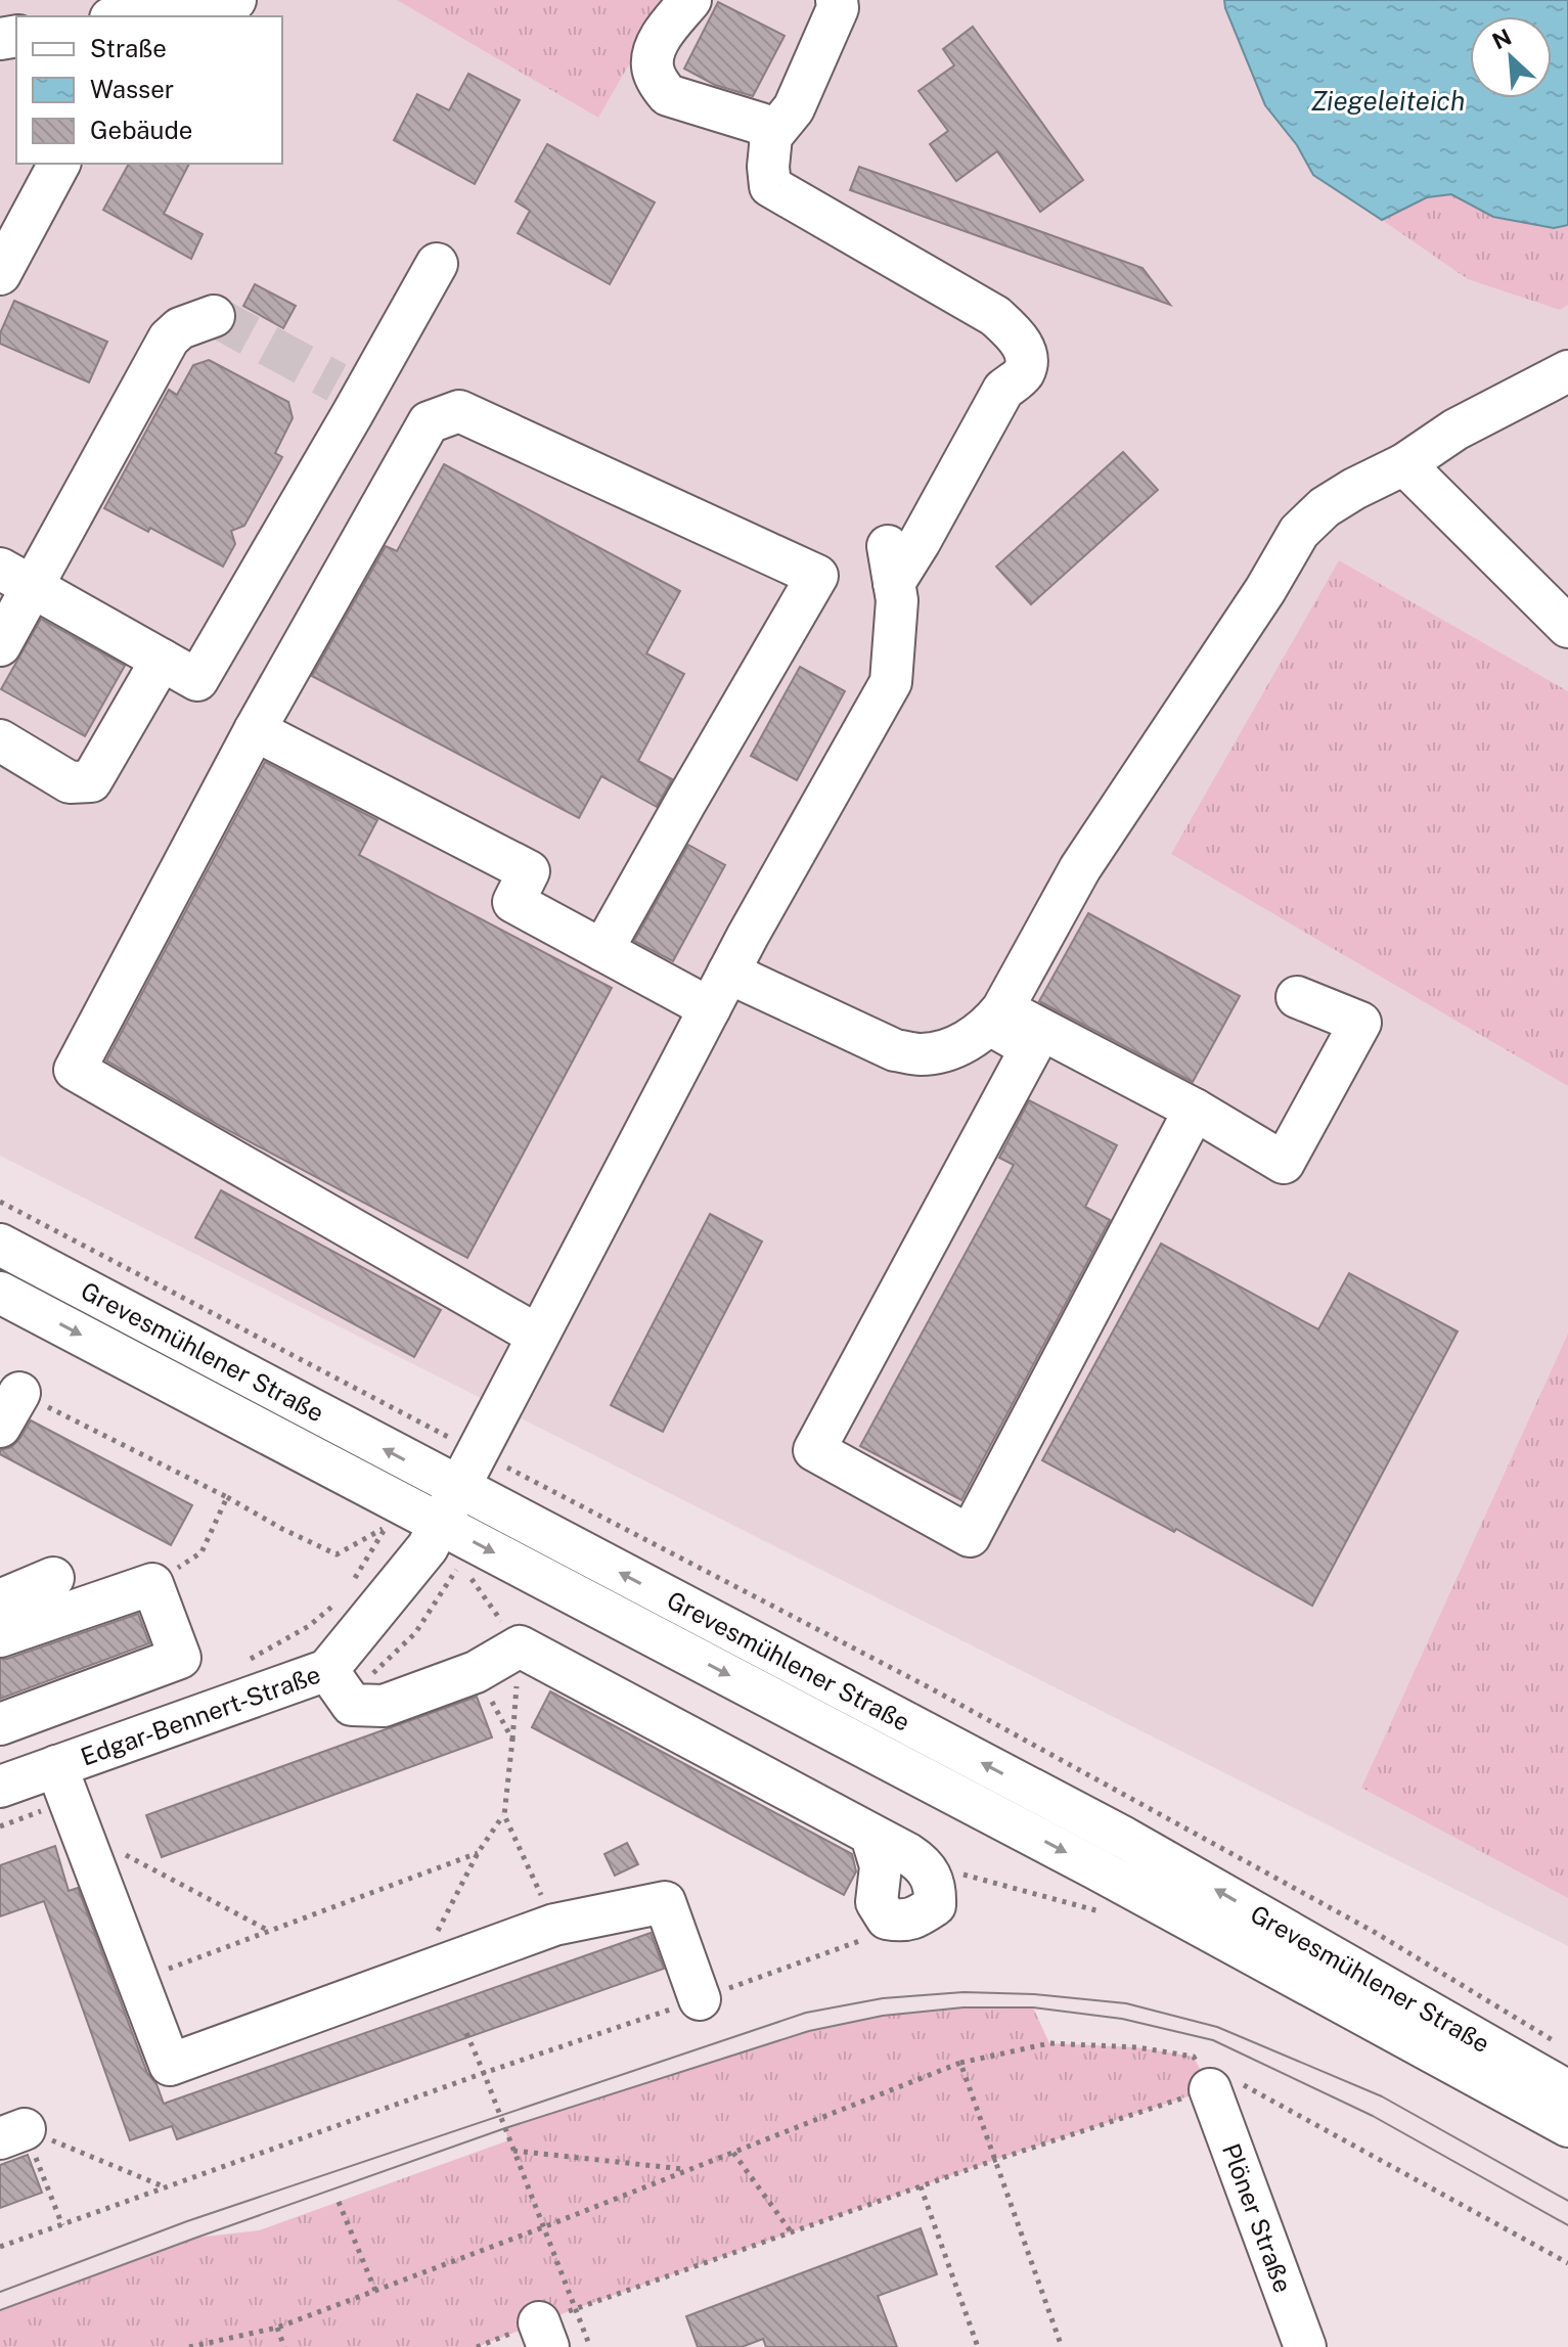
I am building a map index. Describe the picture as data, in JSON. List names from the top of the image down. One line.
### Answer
{"streets":{"street":["Grevesmühlener Straße","Edgar-Bennert-Straße","Plöner Straße"]},"crossings":[["Grevesmühlener Straße","Edgar-Bennert-Straße"]],"water":["Ziegeleiteich"],"legend":["Straße","Wasser","Gebäude"],"north":"top left"}
